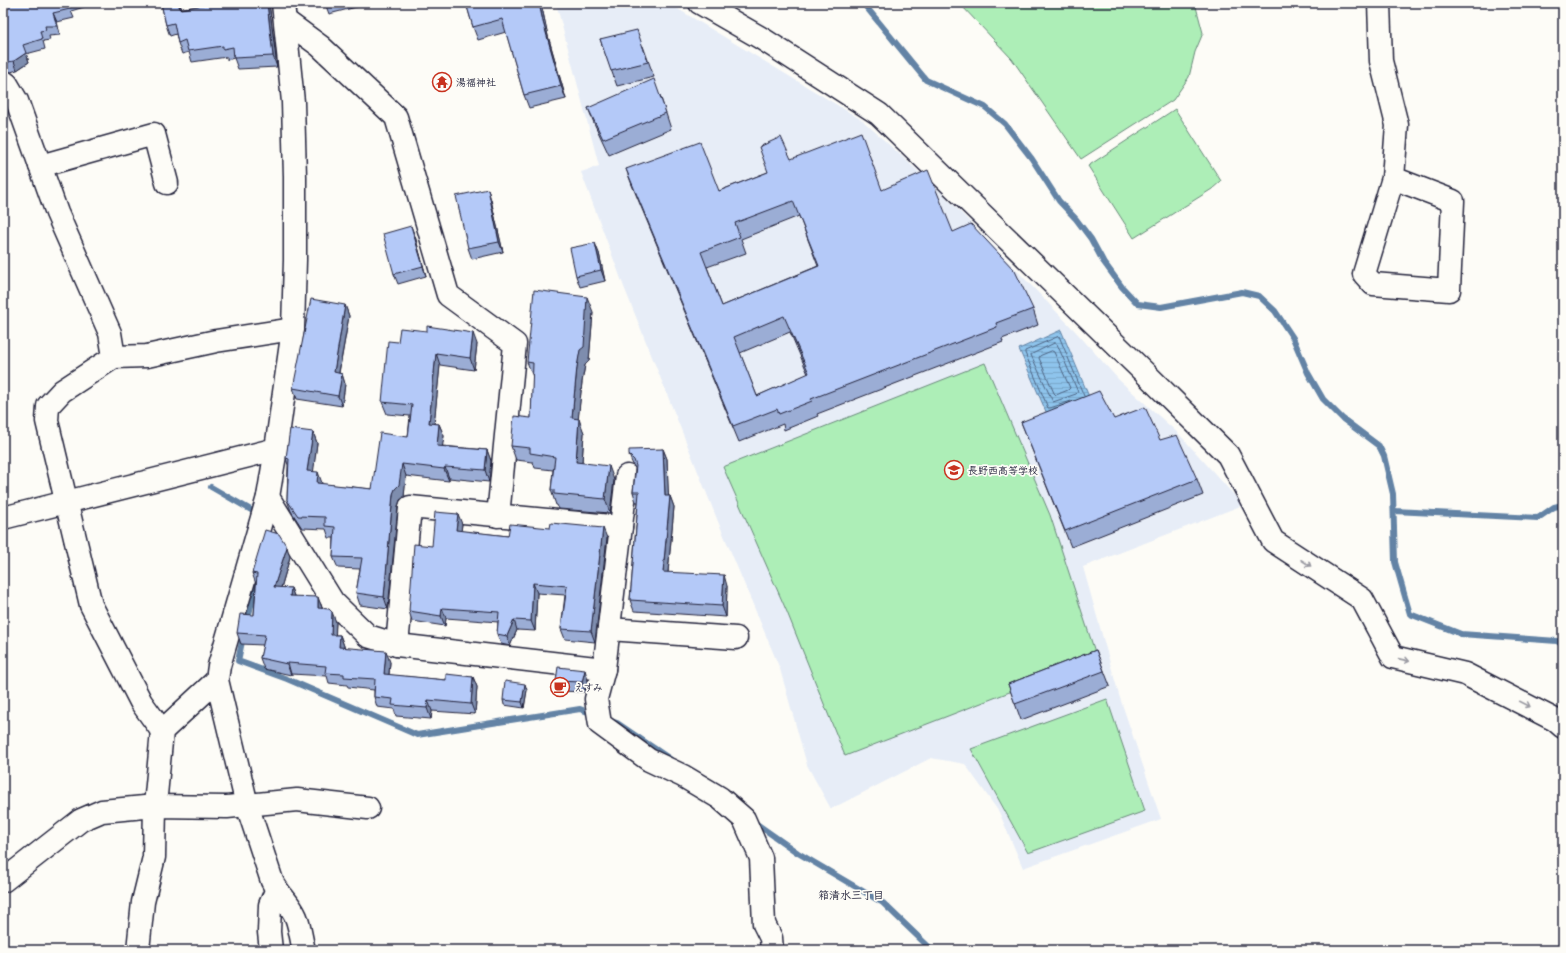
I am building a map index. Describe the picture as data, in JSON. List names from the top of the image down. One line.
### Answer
{"districts":["箱清水三丁目"],"places":{"temple":["湯福神社"],"school or university":["長野西高等学校"],"cafe":["えすみ"]}}
